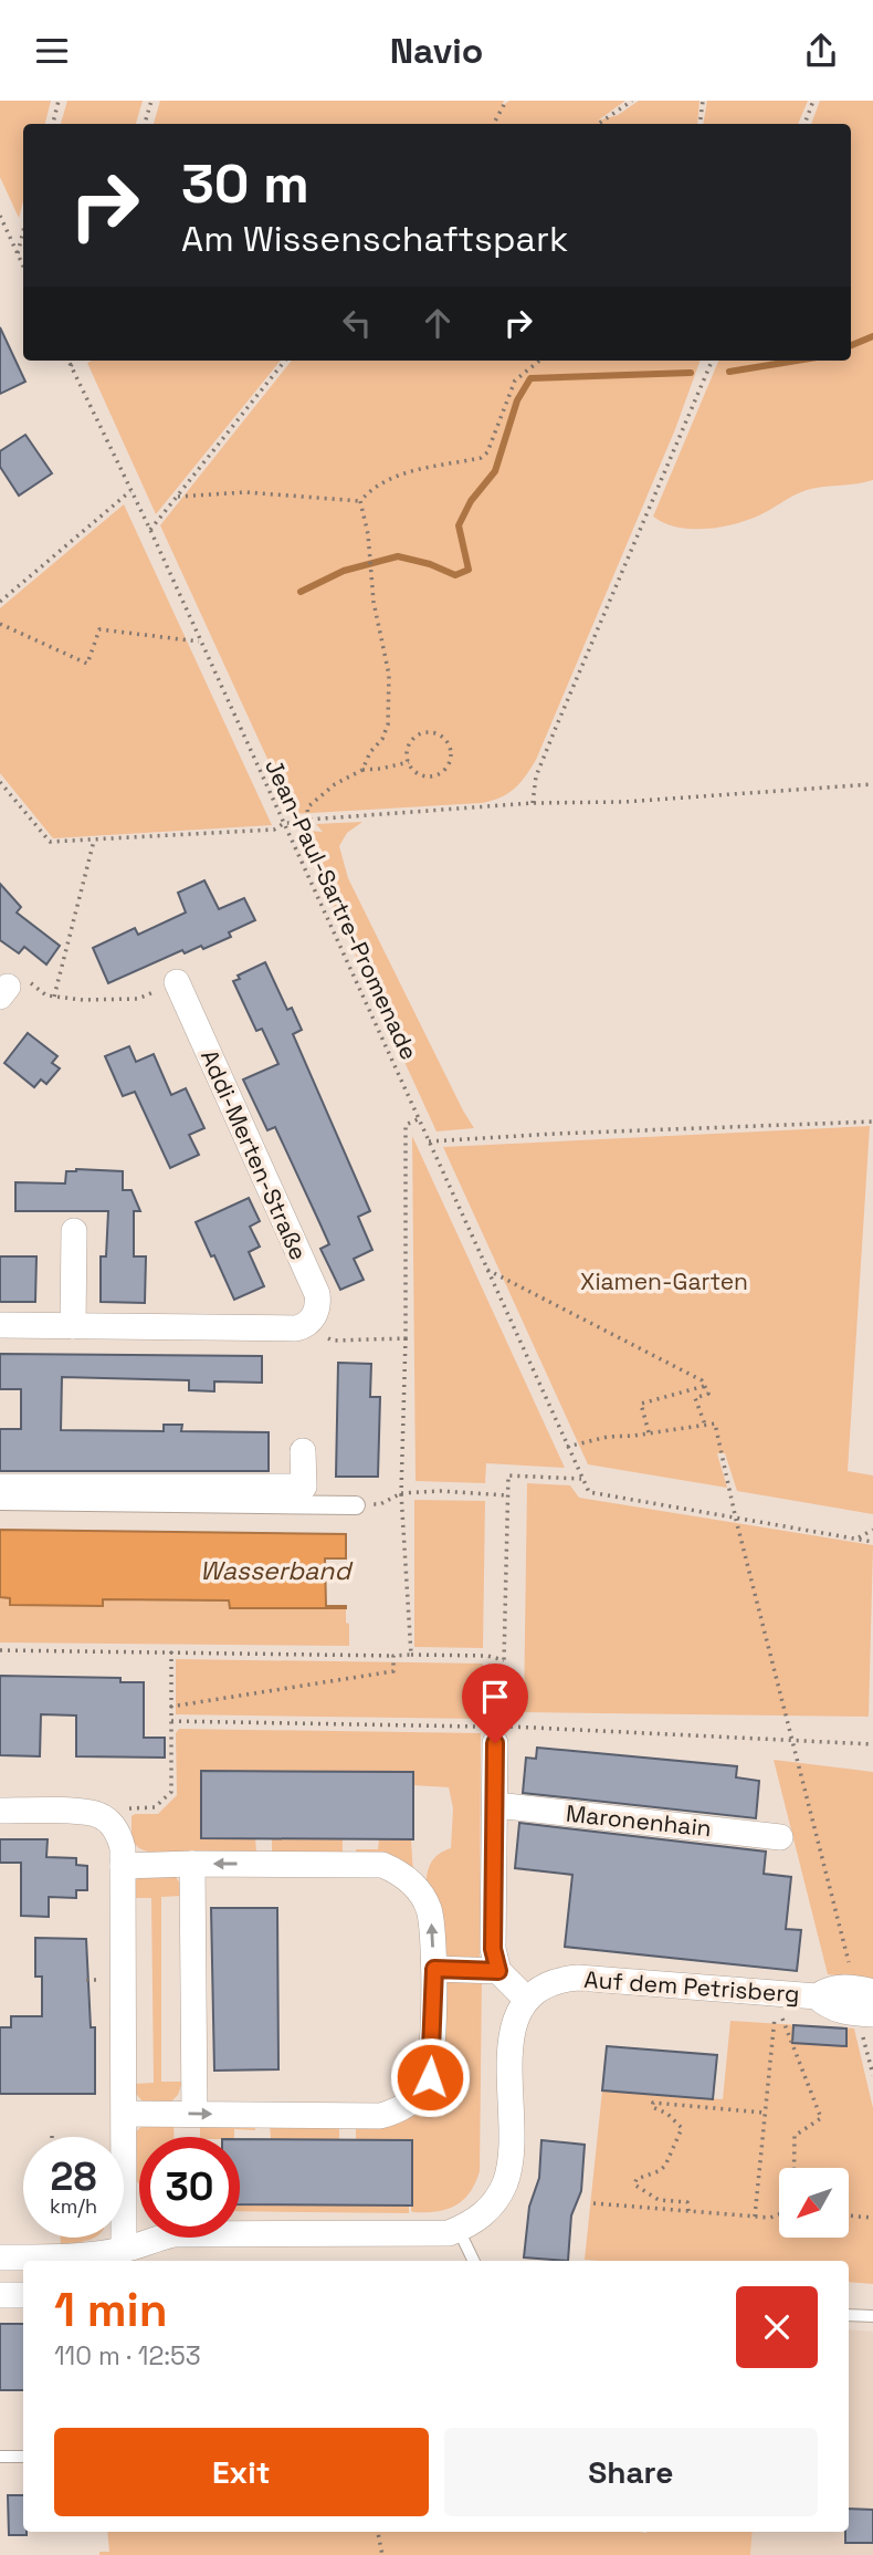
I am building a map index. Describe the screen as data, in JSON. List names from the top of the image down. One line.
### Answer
{"streets":{"street":["Addi-Merten-Straße","Maronenhain","Auf dem Petrisberg"],"path":["Jean-Paul-Sartre-Promenade"]},"water":["Wasserband"],"parks":["Xiamen-Garten"],"north":"bottom left","page":{"header":"Navio","turn":["30 m","Am Wissenschaftspark"],"speed":"28 km/h","limit":"30","heading":["1 min","110 m · 12:53"],"buttons":["Exit","Share"]}}
